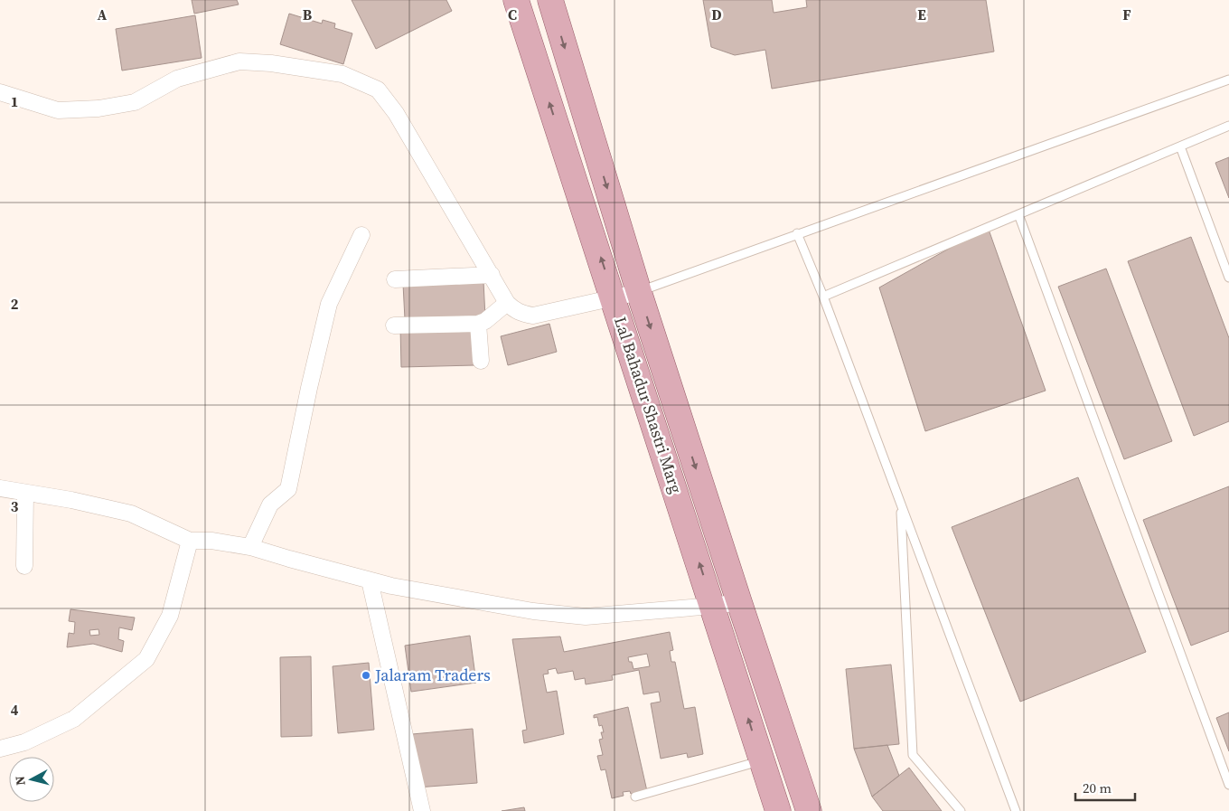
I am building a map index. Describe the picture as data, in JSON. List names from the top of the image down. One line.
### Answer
{"streets":{"main road":["Lal Bahadur Shastri Marg"]},"places":["Jalaram Traders"],"scale_bar":"20 m","north":"left","grid":{"columns":["A","B","C","D","E","F"],"rows":["1","2","3","4"]}}
